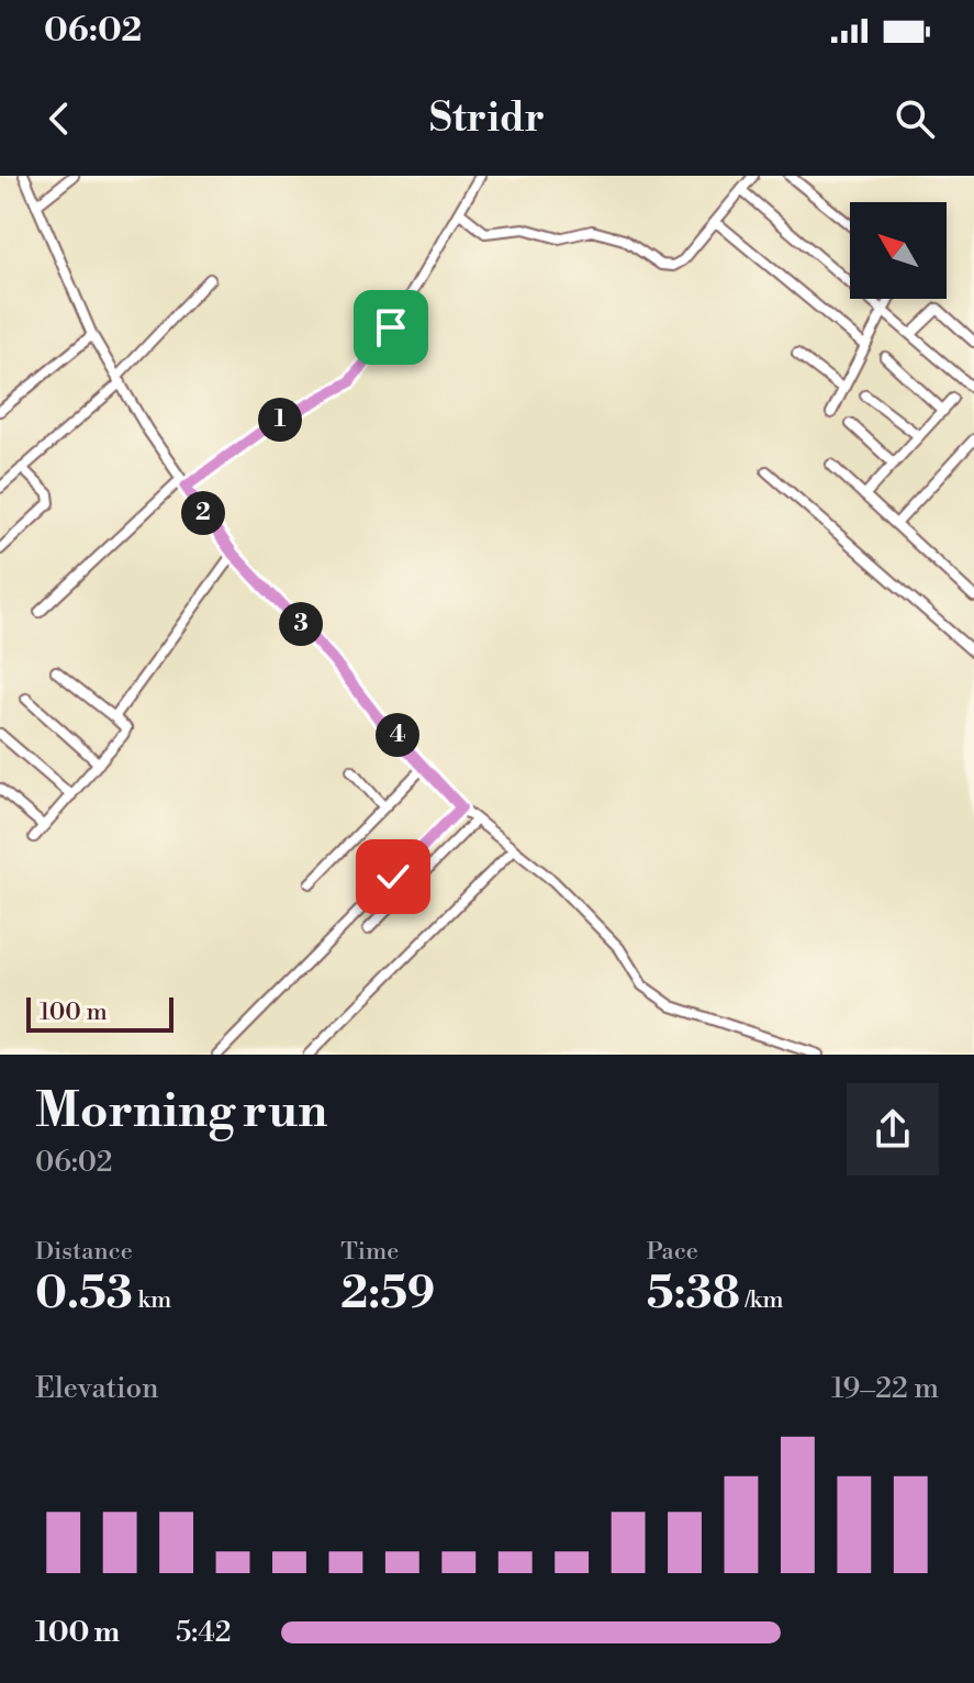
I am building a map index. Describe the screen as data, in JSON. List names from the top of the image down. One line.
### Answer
{"scale_bar":"100 m","north":"top left","page":{"status":"06:02","header":"Stridr","pins":["1","2","3","4"],"scale":"100 m","heading":["Morning run","06:02"],"stats":[["Distance","0.53 km"],["Time","2:59"],["Pace","5:38 /km"]],"chart":["Elevation","19–22 m"],"list":[{"name":"100 m","note":"5:42"}]}}
